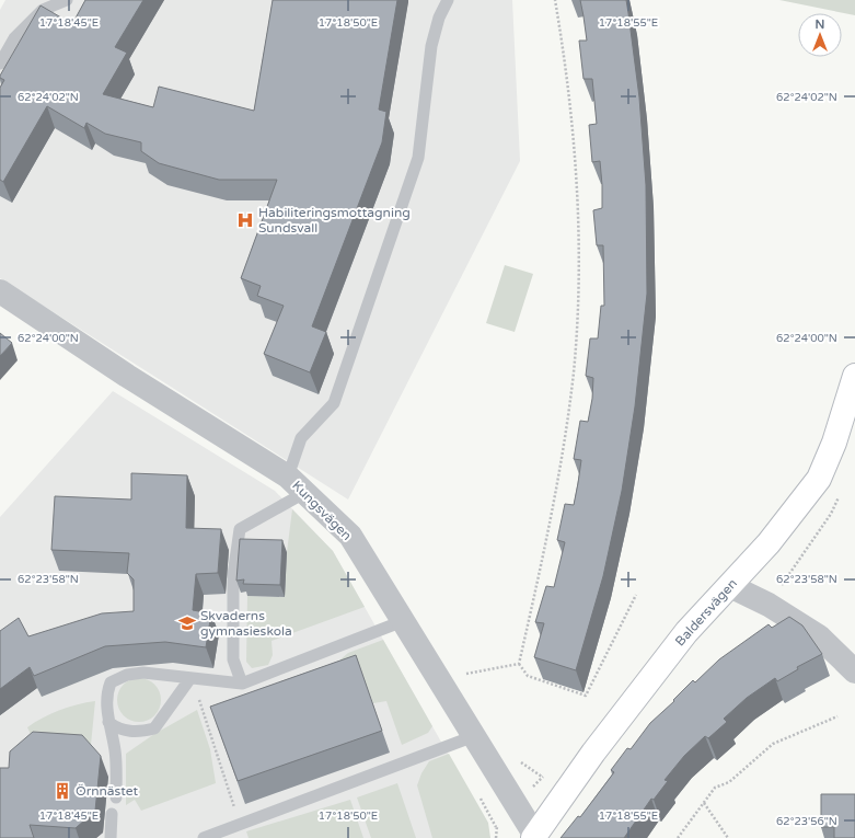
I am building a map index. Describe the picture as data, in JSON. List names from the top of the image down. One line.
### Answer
{"streets":{"street":["Kungsvägen","Baldersvägen"]},"crossings":[["Kungsvägen","Baldersvägen"]],"places":{"hospital":["Habiliteringsmottagning Sundsvall"],"school or university":["Skvaderns gymnasieskola"],"building":["Örnnästet"]},"north":"top","coordinates":["17°18'45\"E","17°18'50\"E","17°18'55\"E","62°24'02\"N","62°24'00\"N","62°23'58\"N","62°23'56\"N"]}
